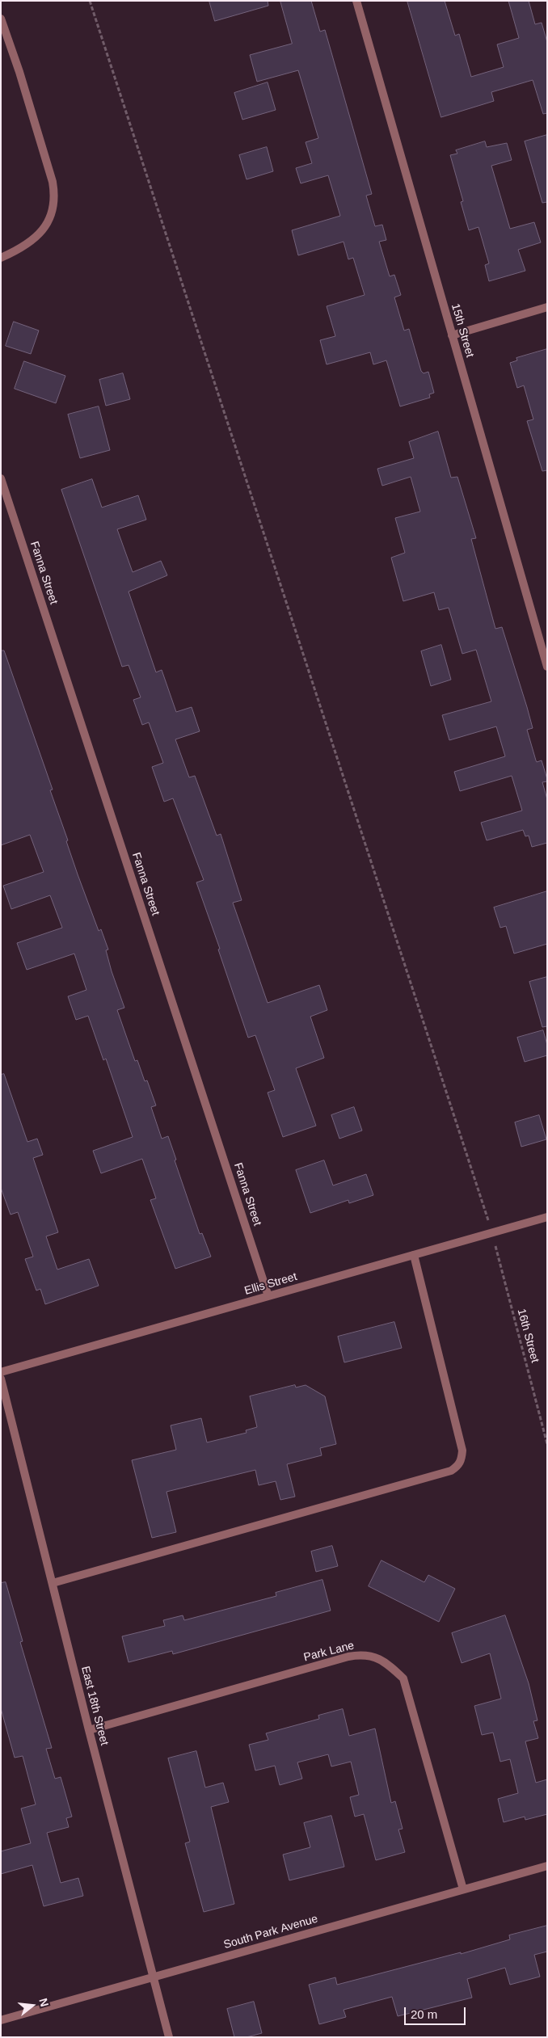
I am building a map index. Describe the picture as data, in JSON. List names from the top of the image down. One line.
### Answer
{"streets":{"street":["15th Street","Fanna Street","Ellis Street","Park Lane","East 18th Street","South Park Avenue"],"path":["16th Street"]},"crossings":[["Fanna Street","Ellis Street"],["Ellis Street","16th Street"],["Park Lane","East 18th Street"],["Park Lane","South Park Avenue"],["East 18th Street","South Park Avenue"]],"scale_bar":"20 m","north":"right"}
